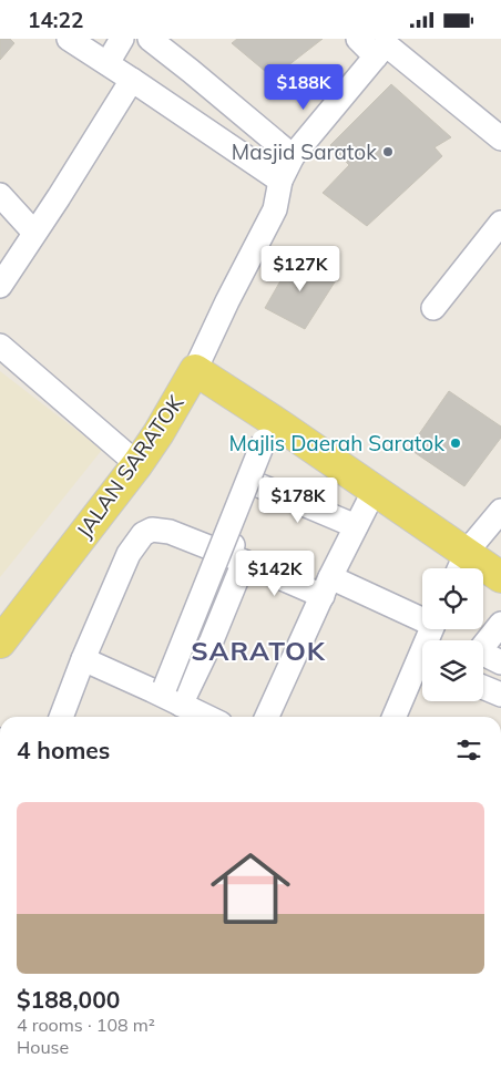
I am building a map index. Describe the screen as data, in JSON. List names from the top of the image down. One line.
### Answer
{"streets":{"main road":["JALAN SARATOK"]},"districts":["SARATOK"],"places":["Masjid Saratok","Majlis Daerah Saratok"],"page":{"status":"14:22","price":["$188K","$127K","$178K","$142K"],"heading":"4 homes","list":[{"name":"$188,000","note":"4 rooms · 108 m² · House"}]}}
